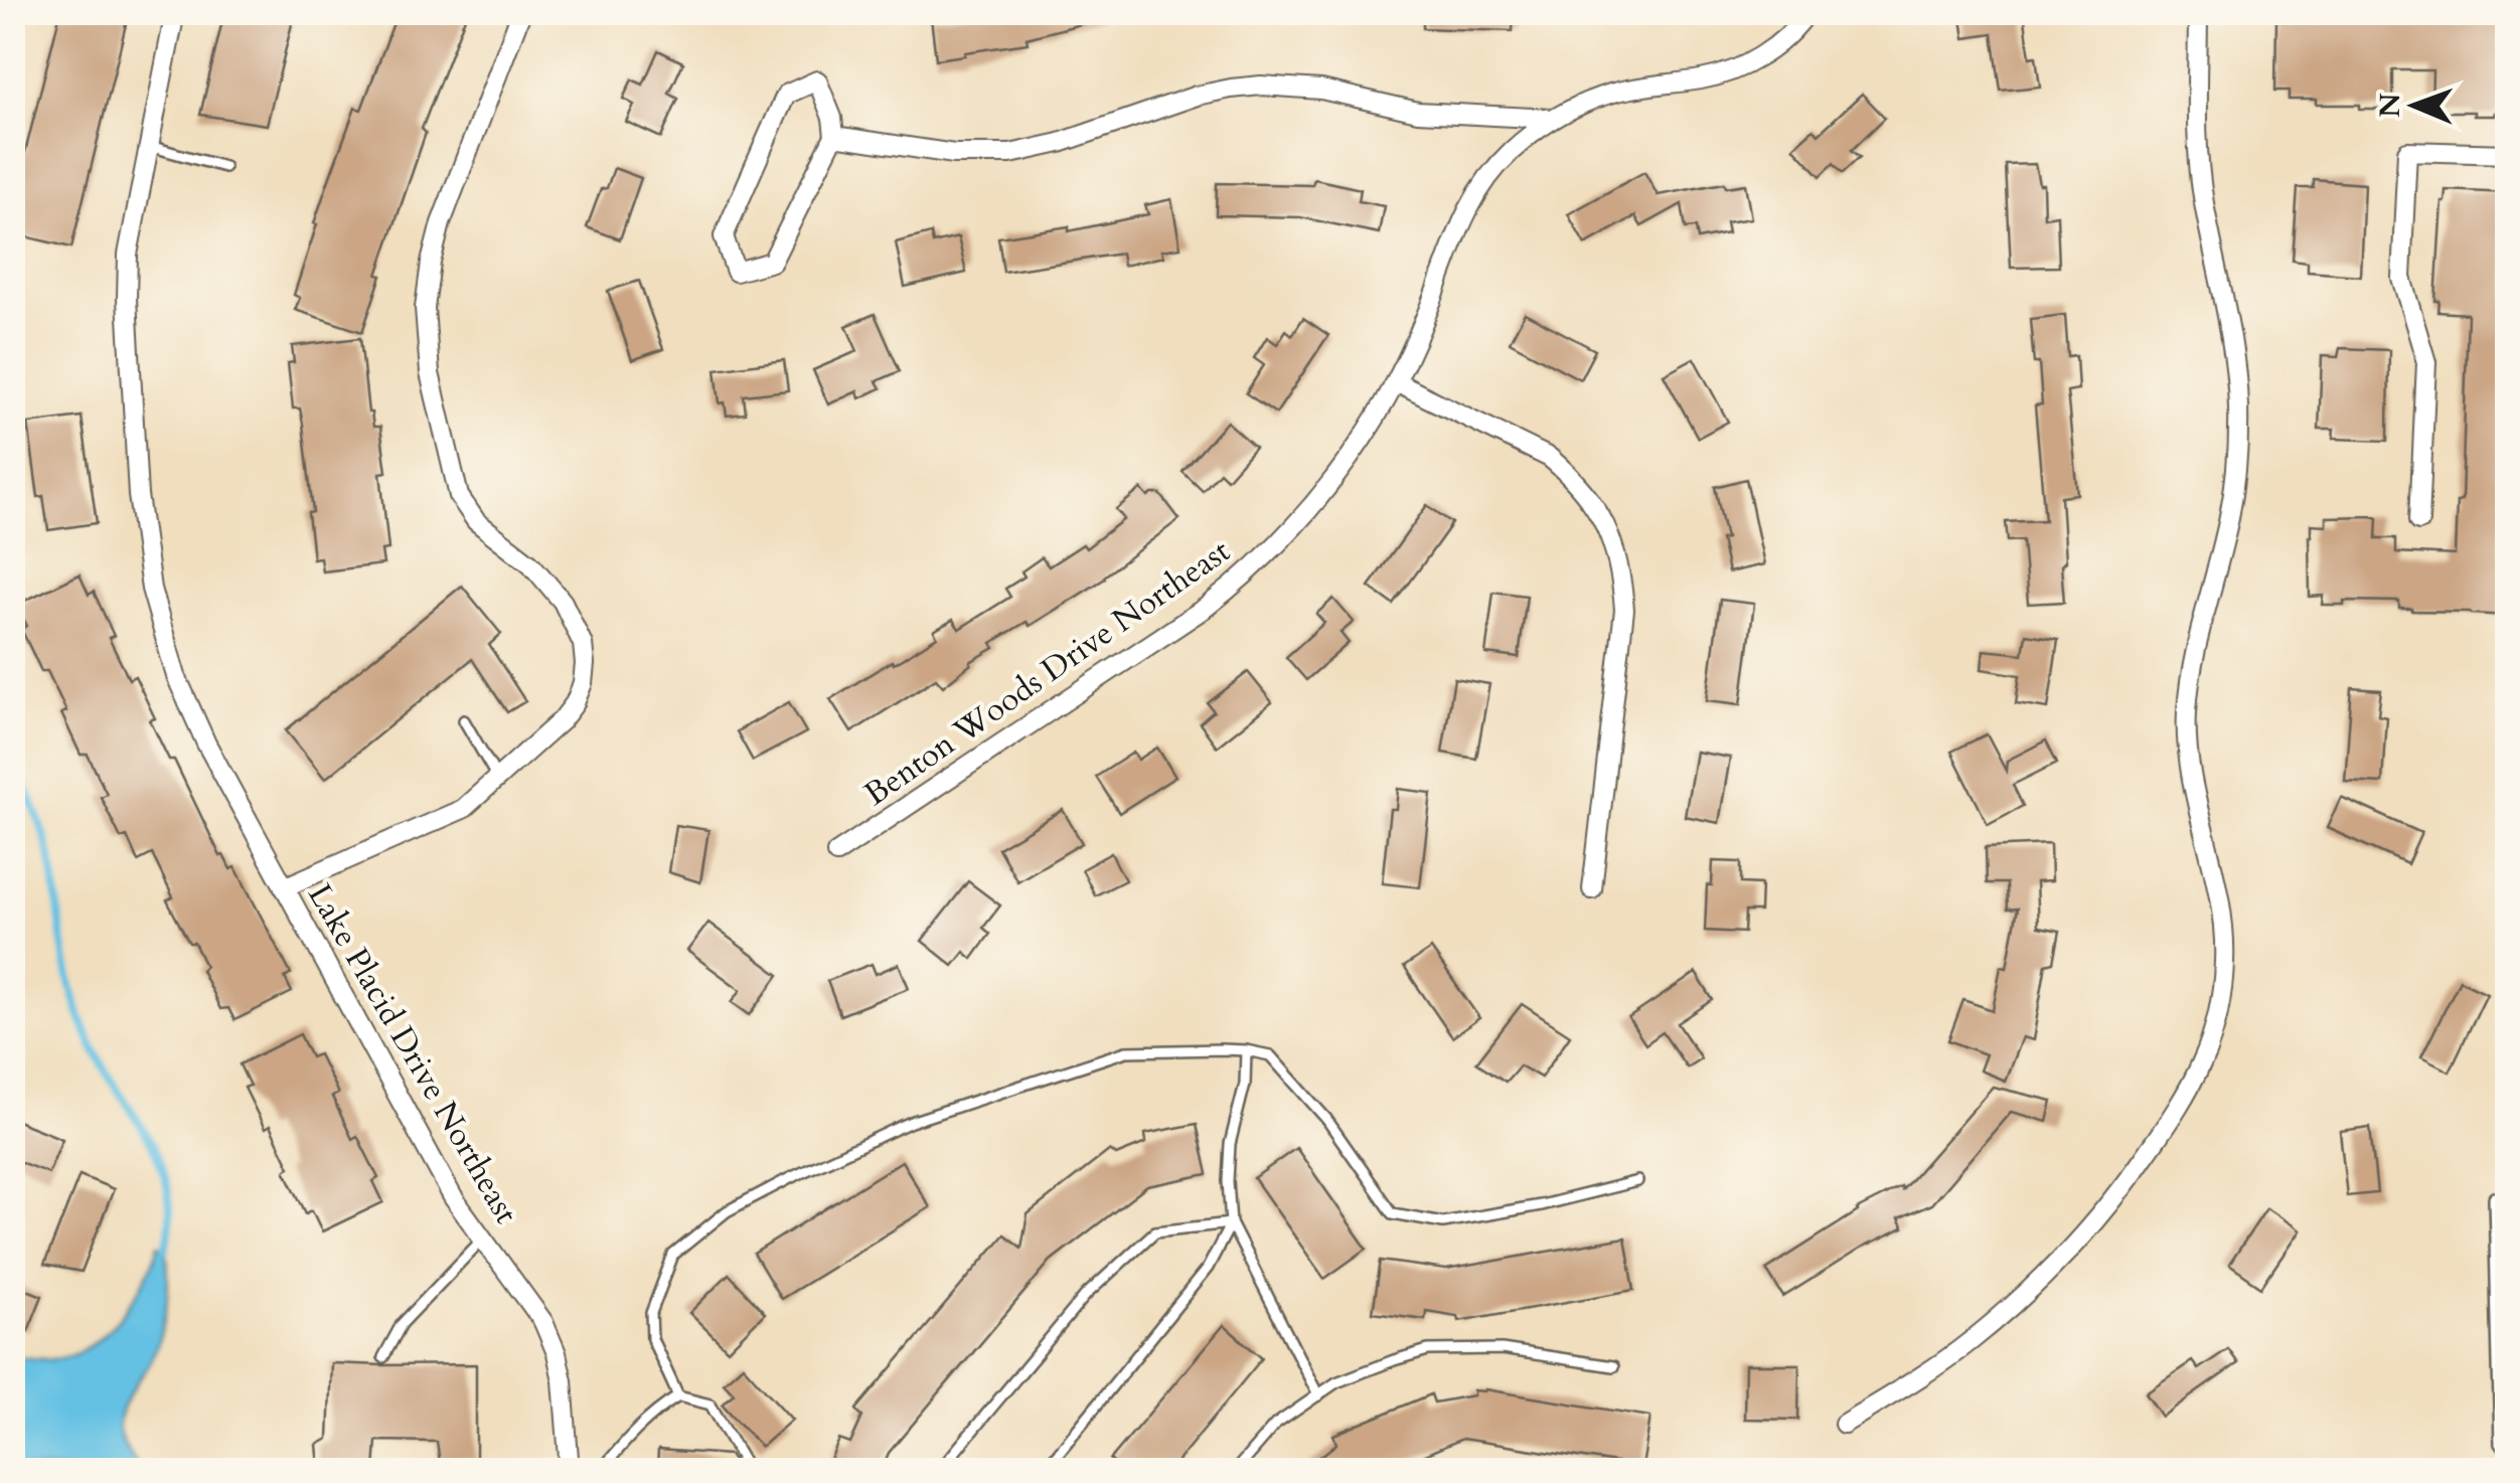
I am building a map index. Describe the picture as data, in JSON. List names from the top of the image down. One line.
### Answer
{"streets":{"street":["Benton Woods Drive Northeast","Lake Placid Drive Northeast"]},"north":"left"}
